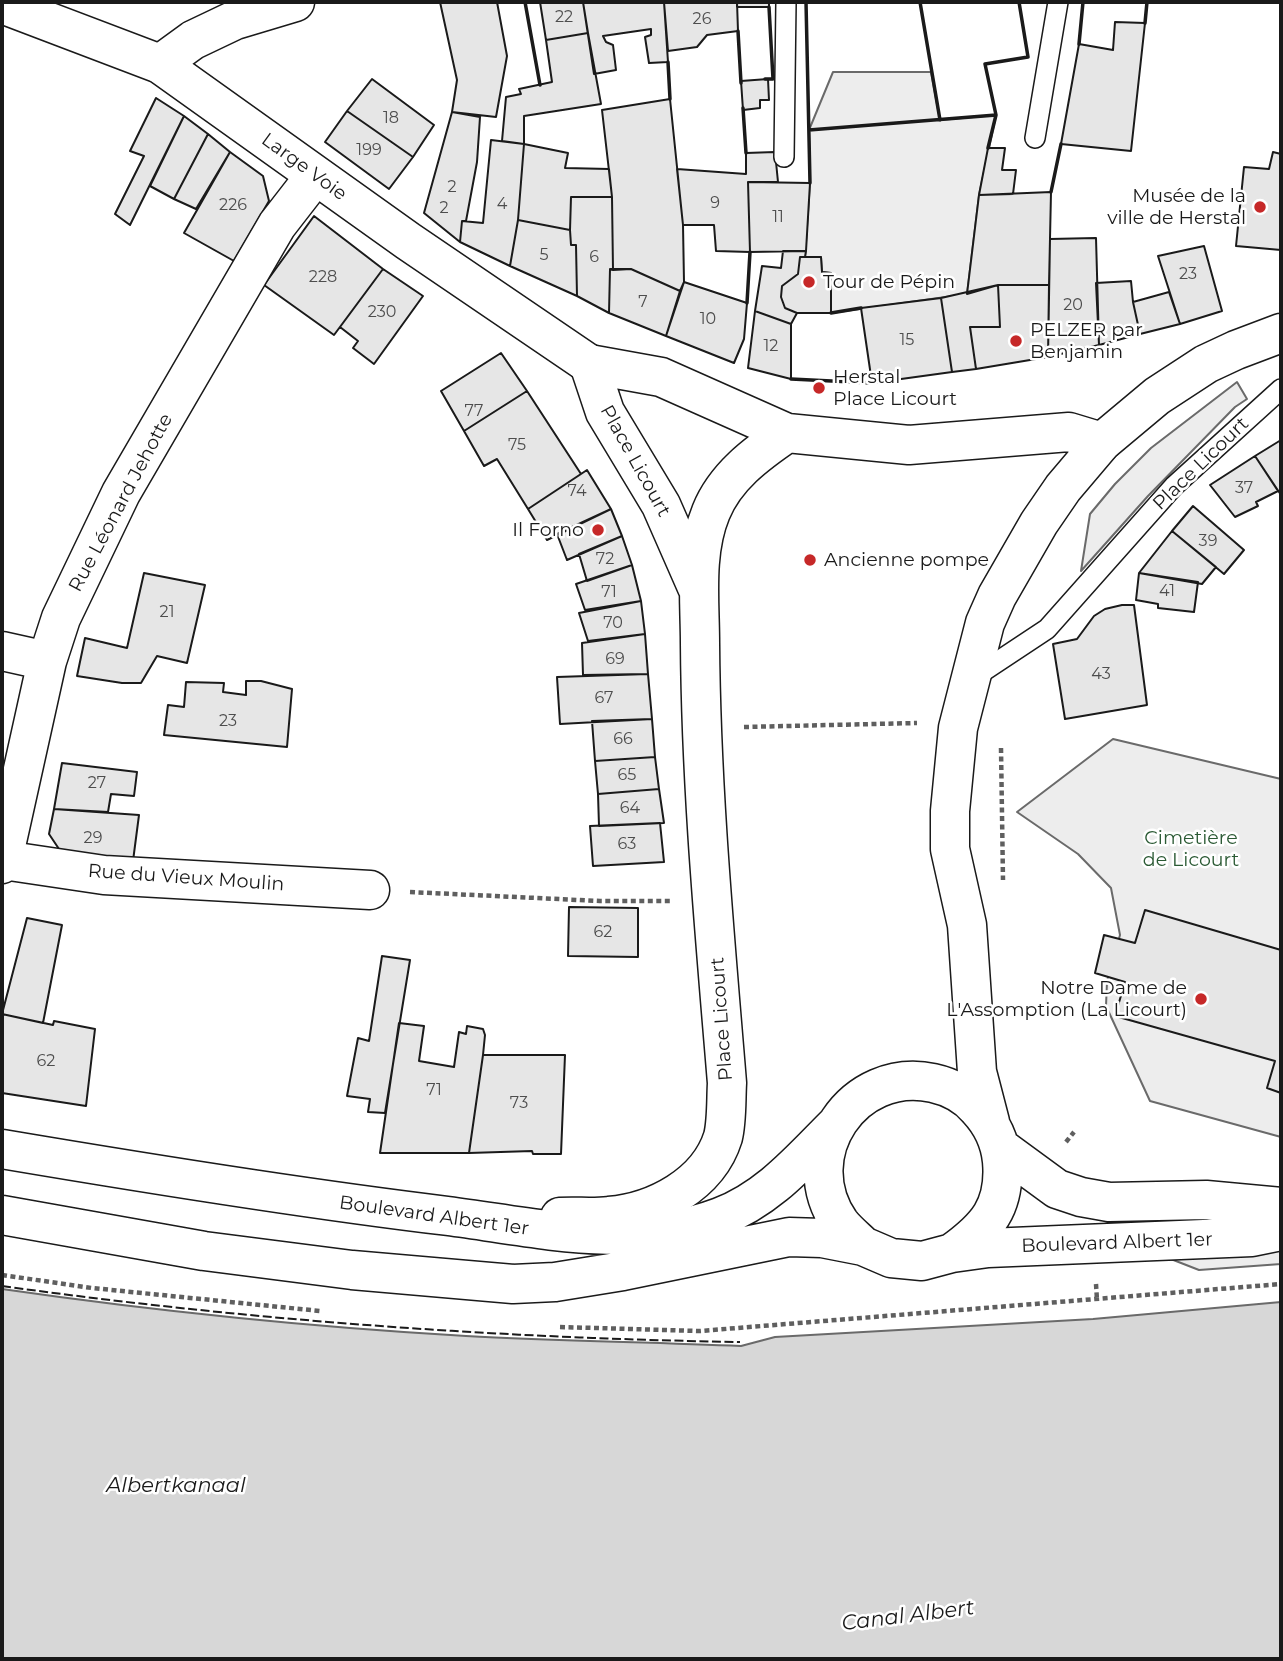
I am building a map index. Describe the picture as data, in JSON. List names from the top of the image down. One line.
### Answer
{"streets":{"street":["Large Voie","Place Licourt","Rue Léonard Jehotte","Rue du Vieux Moulin","Boulevard Albert 1er"]},"crossings":[["Large Voie","Place Licourt"],["Large Voie","Rue Léonard Jehotte"],["Place Licourt","Boulevard Albert 1er"],["Rue Léonard Jehotte","Rue du Vieux Moulin"]],"water":["Albertkanaal","Canal Albert"],"parks":["Cimetière de Licourt"],"places":["Musée de la ville de Herstal","Tour de Pépin","PELZER par Benjamin","Herstal Place Licourt","Il Forno","Ancienne pompe","Notre Dame de L'Assomption (La Licourt)"],"house_numbers":["22","26","18","199","2","9","4","226","2","11","5","6","23","228","7","20","230","10","15","12","77","75","37","74","39","72","41","71","21","70","69","43","67","23","66","65","27","64","29","63","62","62","71","73"]}
